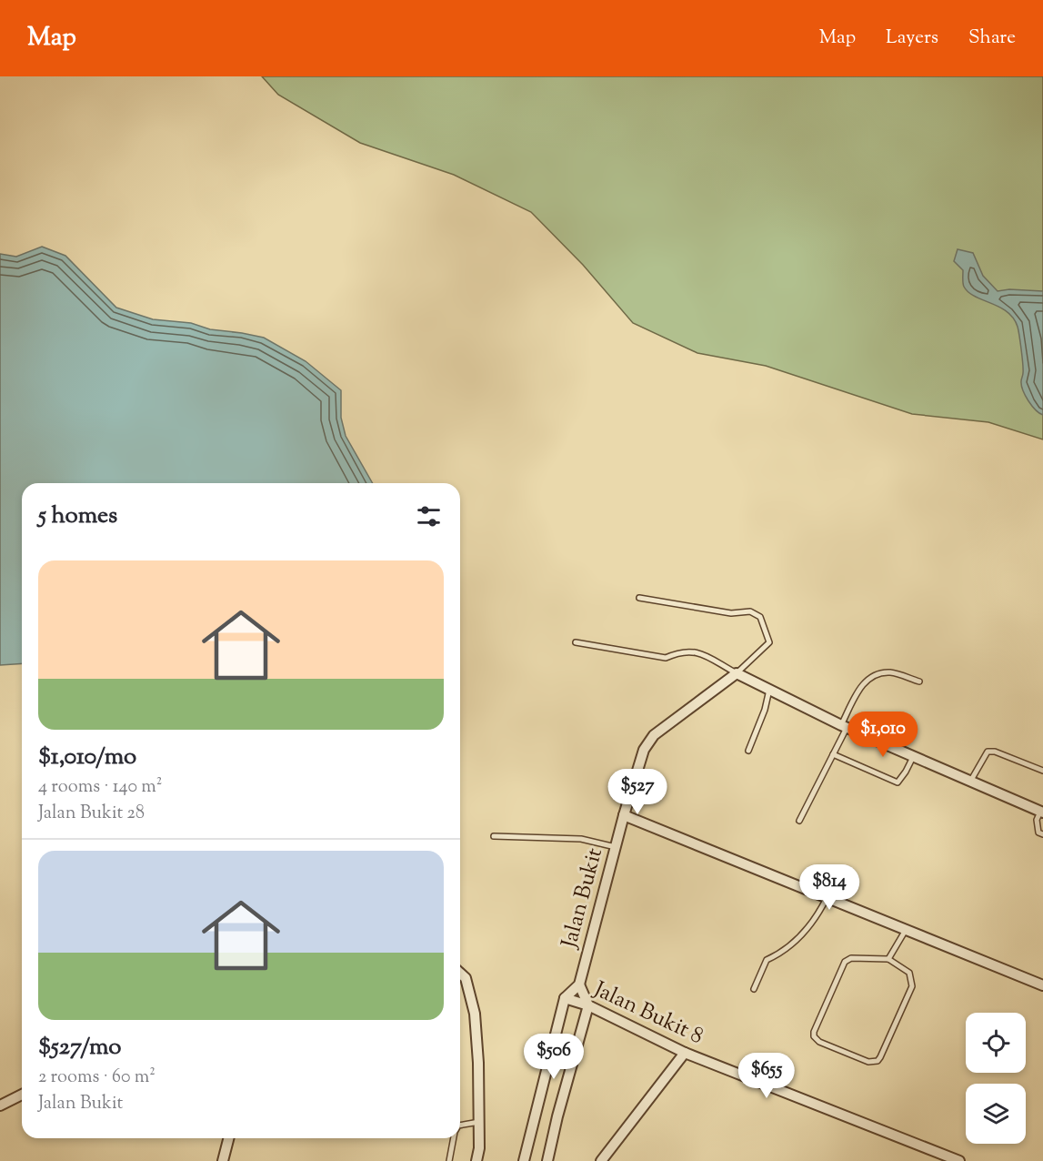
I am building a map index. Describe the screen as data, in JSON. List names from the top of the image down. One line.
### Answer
{"streets":{"street":["Jalan Bukit","Jalan Bukit 8"]},"page":{"header":"Map","nav":["Map","Layers","Share"],"heading":"5 homes","list":[{"name":"$1,010/mo","note":"4 rooms · 140 m² · Jalan Bukit 28"},{"name":"$527/mo","note":"2 rooms · 60 m² · Jalan Bukit"}],"price":["$1,010","$527","$814","$506","$655"]}}
